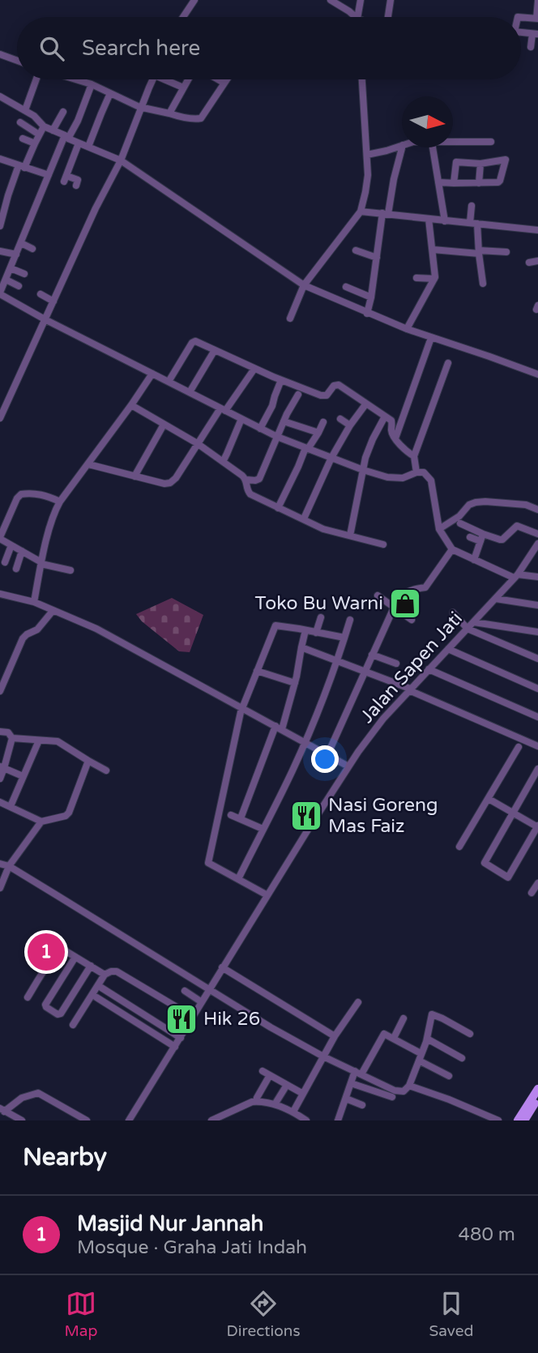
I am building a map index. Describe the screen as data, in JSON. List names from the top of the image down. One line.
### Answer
{"streets":{"street":["Jalan Sapen Jati"]},"places":{"shop":["Toko Bu Warni"],"restaurant":["Nasi Goreng Mas Faiz","Hik 26"]},"north":"right","page":{"search":"Search here","pins":"1","heading":"Nearby","list":[{"mark":"1","name":"Masjid Nur Jannah","note":"Mosque · Graha Jati Indah","value":"480 m"}],"nav":["Map","Directions","Saved"]}}
